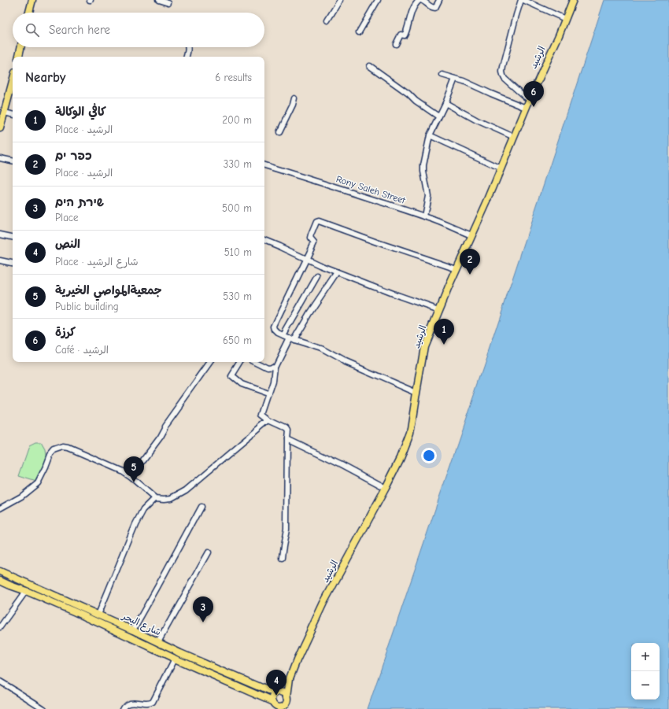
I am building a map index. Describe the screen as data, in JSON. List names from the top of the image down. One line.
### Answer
{"streets":{"main road":["الرشيد","شارع البحر"],"street":["Rony Saleh Street"]},"crossings":[["الرشيد","Rony Saleh Street"],["الرشيد","شارع البحر"]],"page":{"search":"Search here","heading":["Nearby","6 results"],"pins":["6","2","1","5","3","4"],"list":[{"mark":"1","name":"كافي الوكالة","note":"Place · الرشيد","value":"200 m"},{"mark":"2","name":"כפר ים","note":"Place · الرشيد","value":"330 m"},{"mark":"3","name":"שירת הים","note":"Place","value":"500 m"},{"mark":"4","name":"النص","note":"Place · شارع الرشيد","value":"510 m"},{"mark":"5","name":"جمعيةالمواصي الخيرية","note":"Public building","value":"530 m"},{"mark":"6","name":"كرزة","note":"Café · الرشيد","value":"650 m"}],"map_buttons":["+","−"]}}
